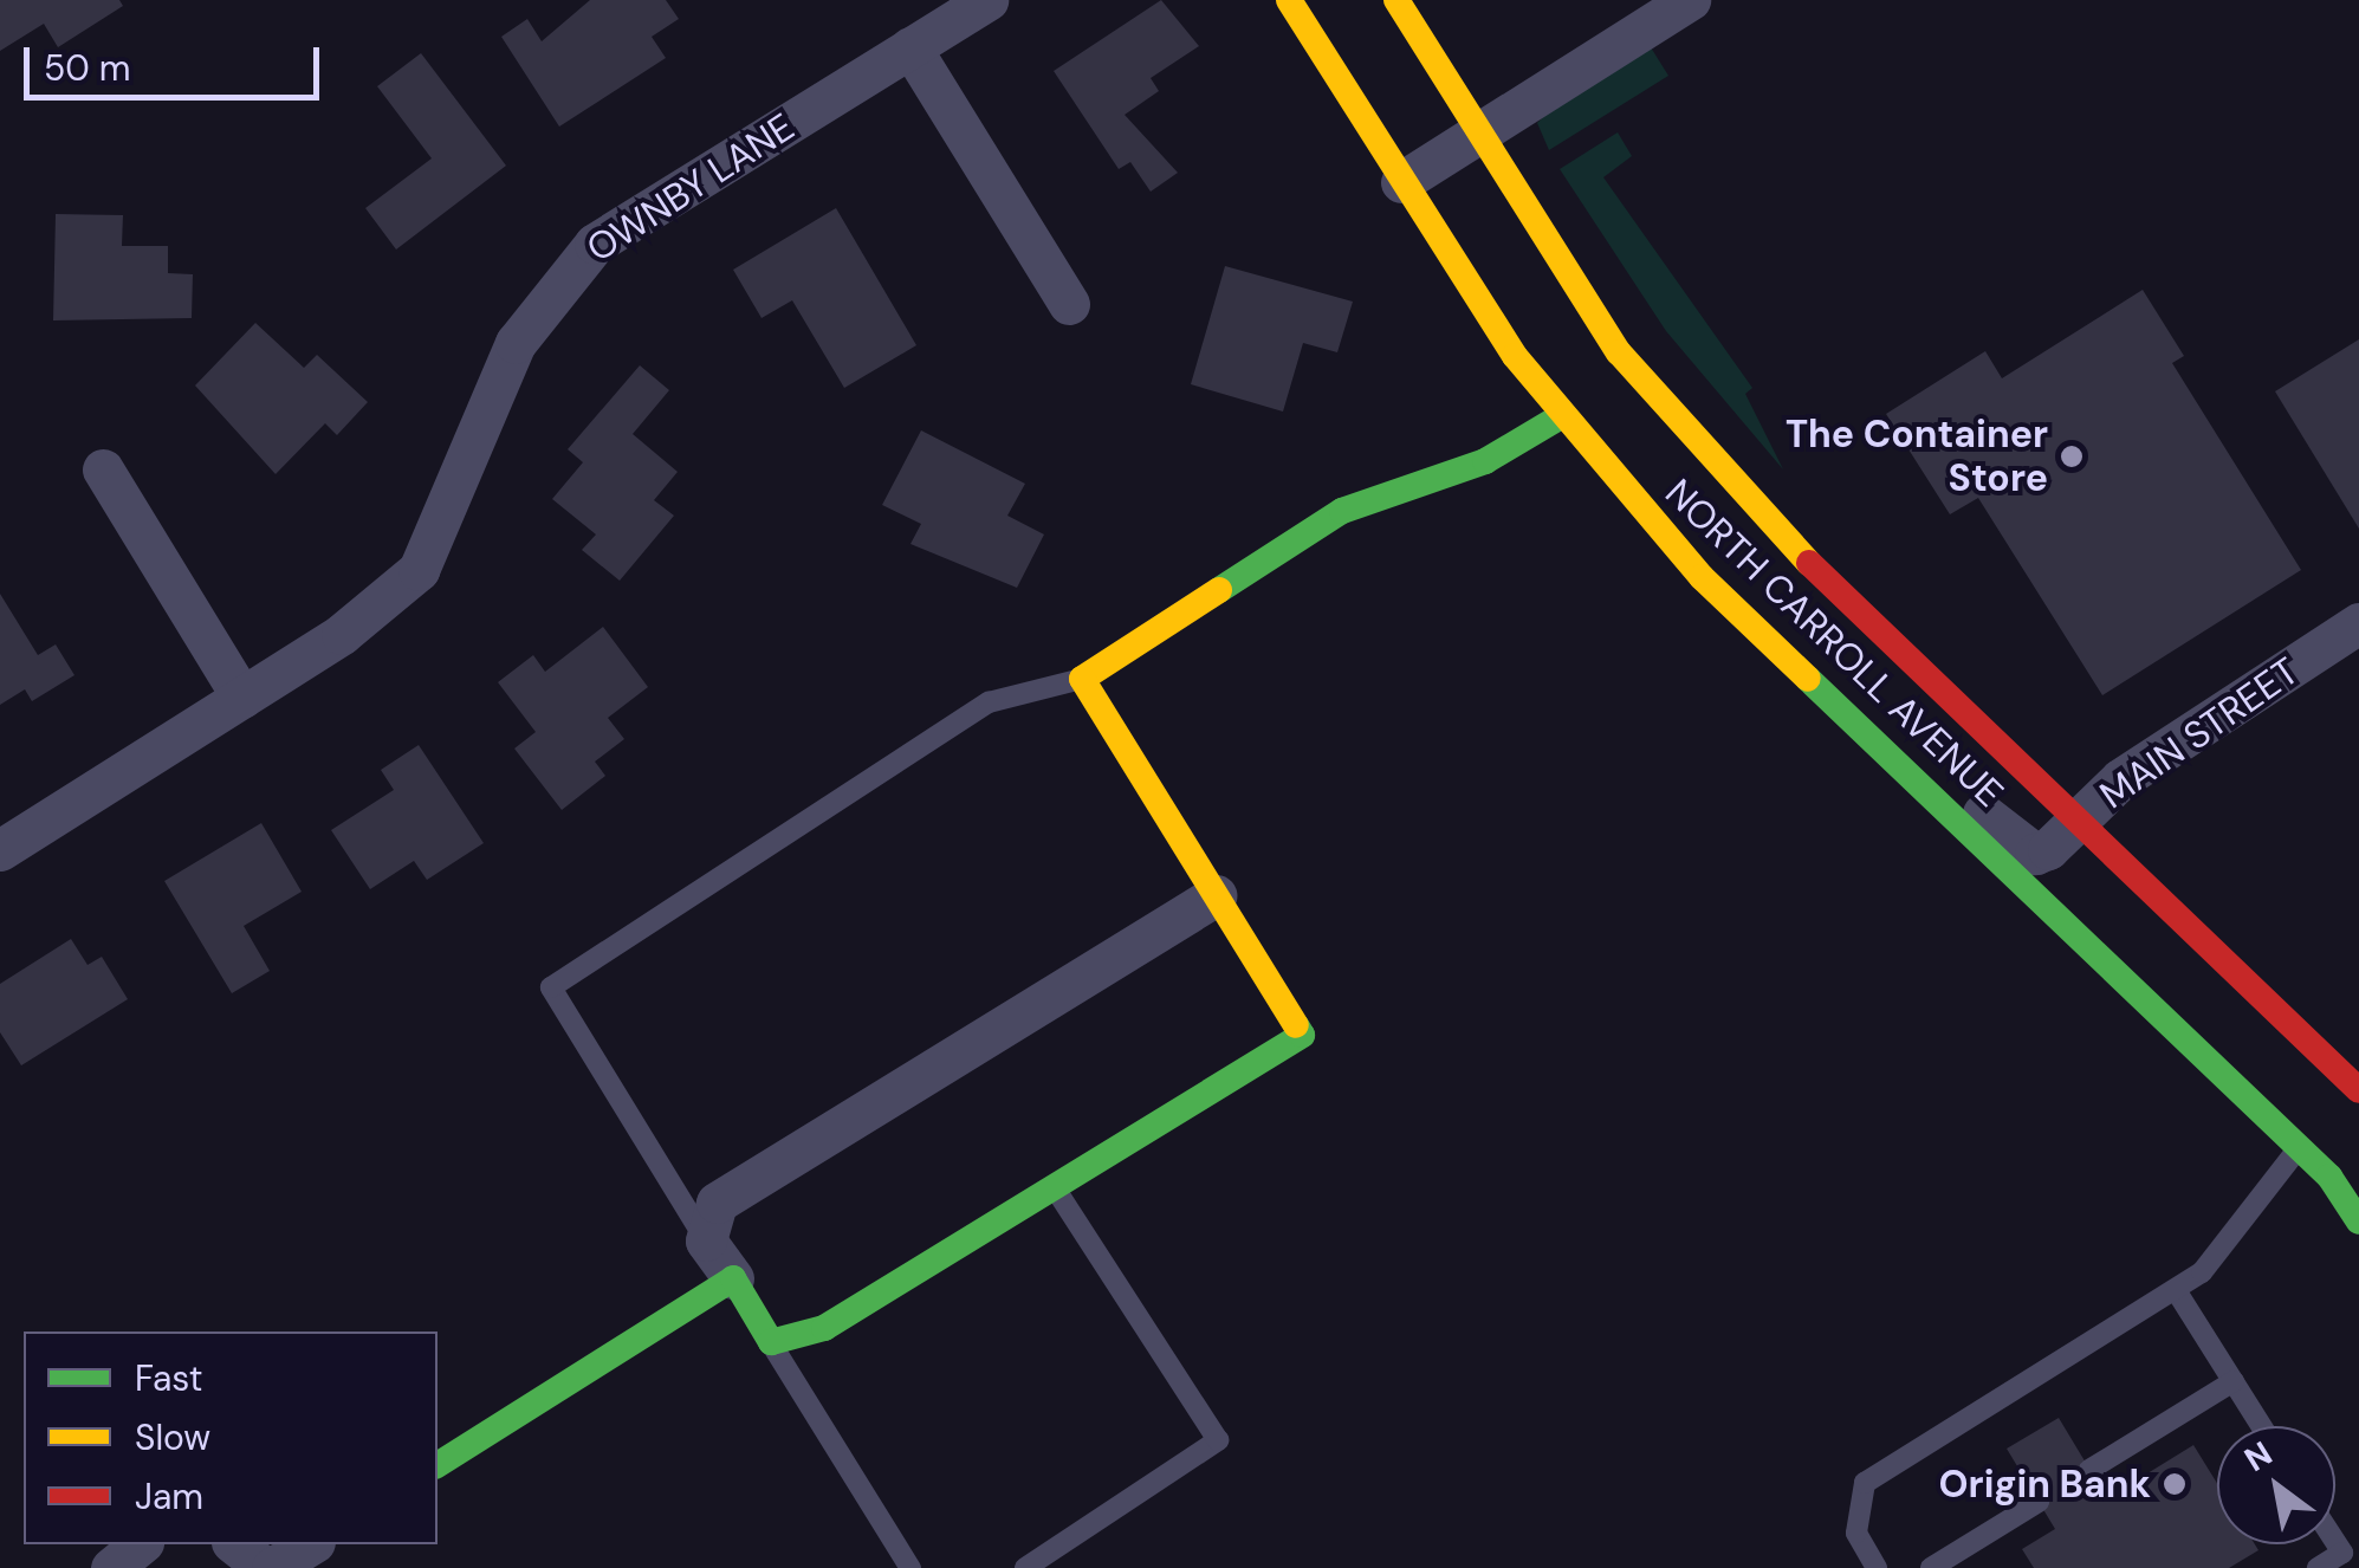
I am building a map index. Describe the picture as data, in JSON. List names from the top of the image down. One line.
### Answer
{"streets":{"main road":["NORTH CARROLL AVENUE"],"street":["OWNBY LANE","MAIN STREET"]},"crossings":[["NORTH CARROLL AVENUE","MAIN STREET"]],"places":["The Container Store","Origin Bank"],"legend":["Fast","Slow","Jam"],"scale_bar":"50 m","north":"top left"}
